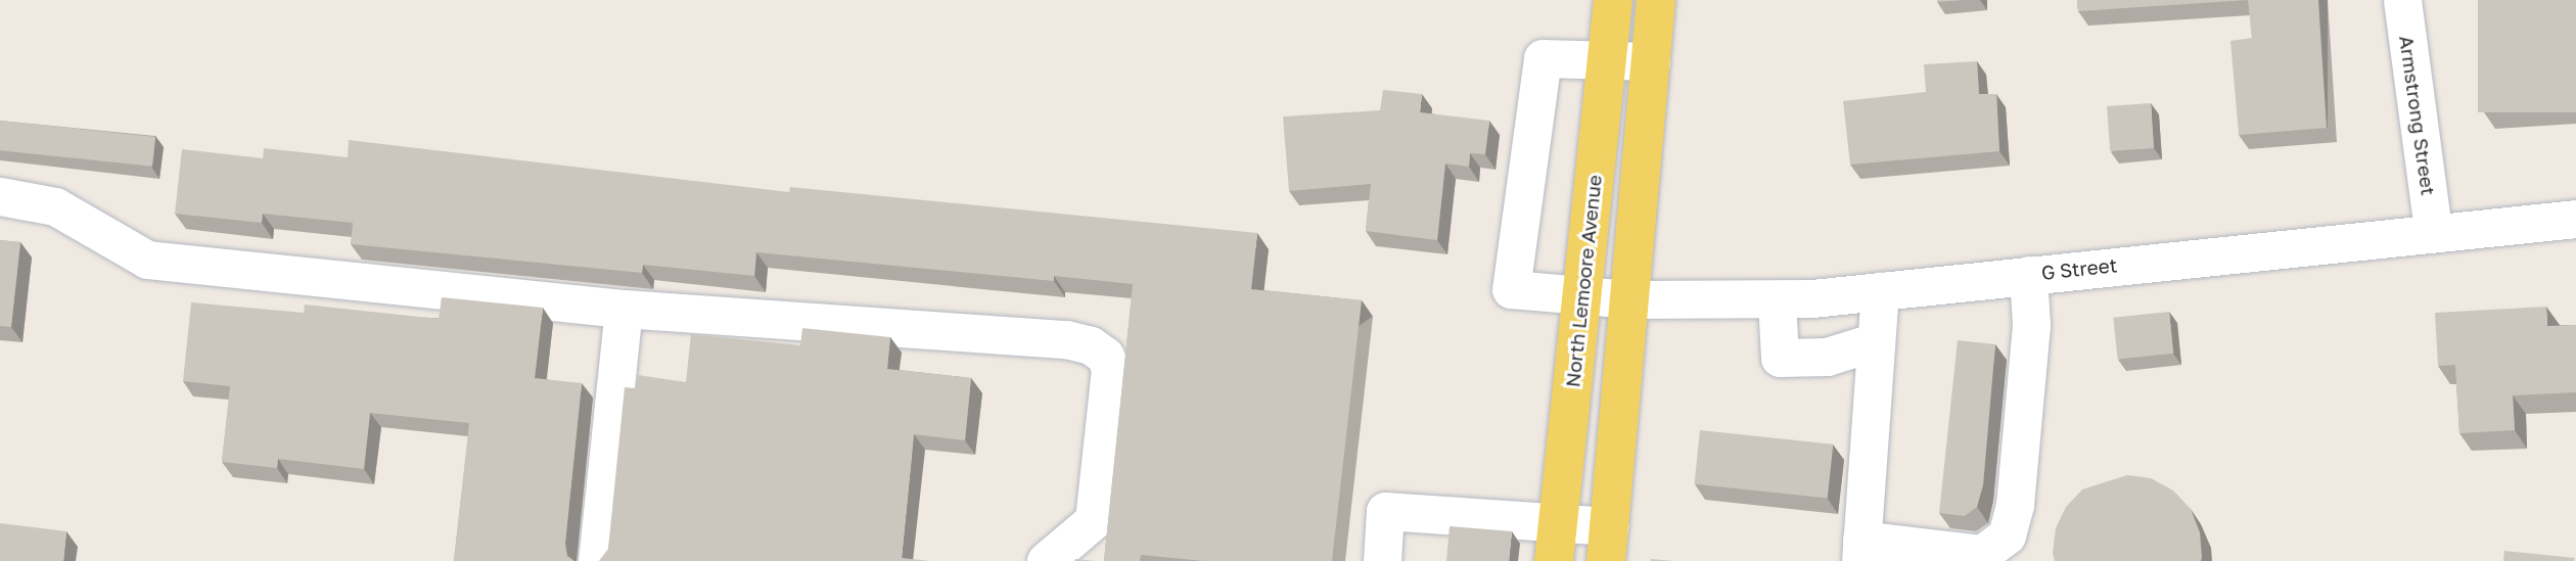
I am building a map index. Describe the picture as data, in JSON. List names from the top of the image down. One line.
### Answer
{"streets":{"main road":["North Lemoore Avenue"],"street":["Armstrong Street","G Street"]},"crossings":[["Armstrong Street","G Street"],["G Street","North Lemoore Avenue"]]}
